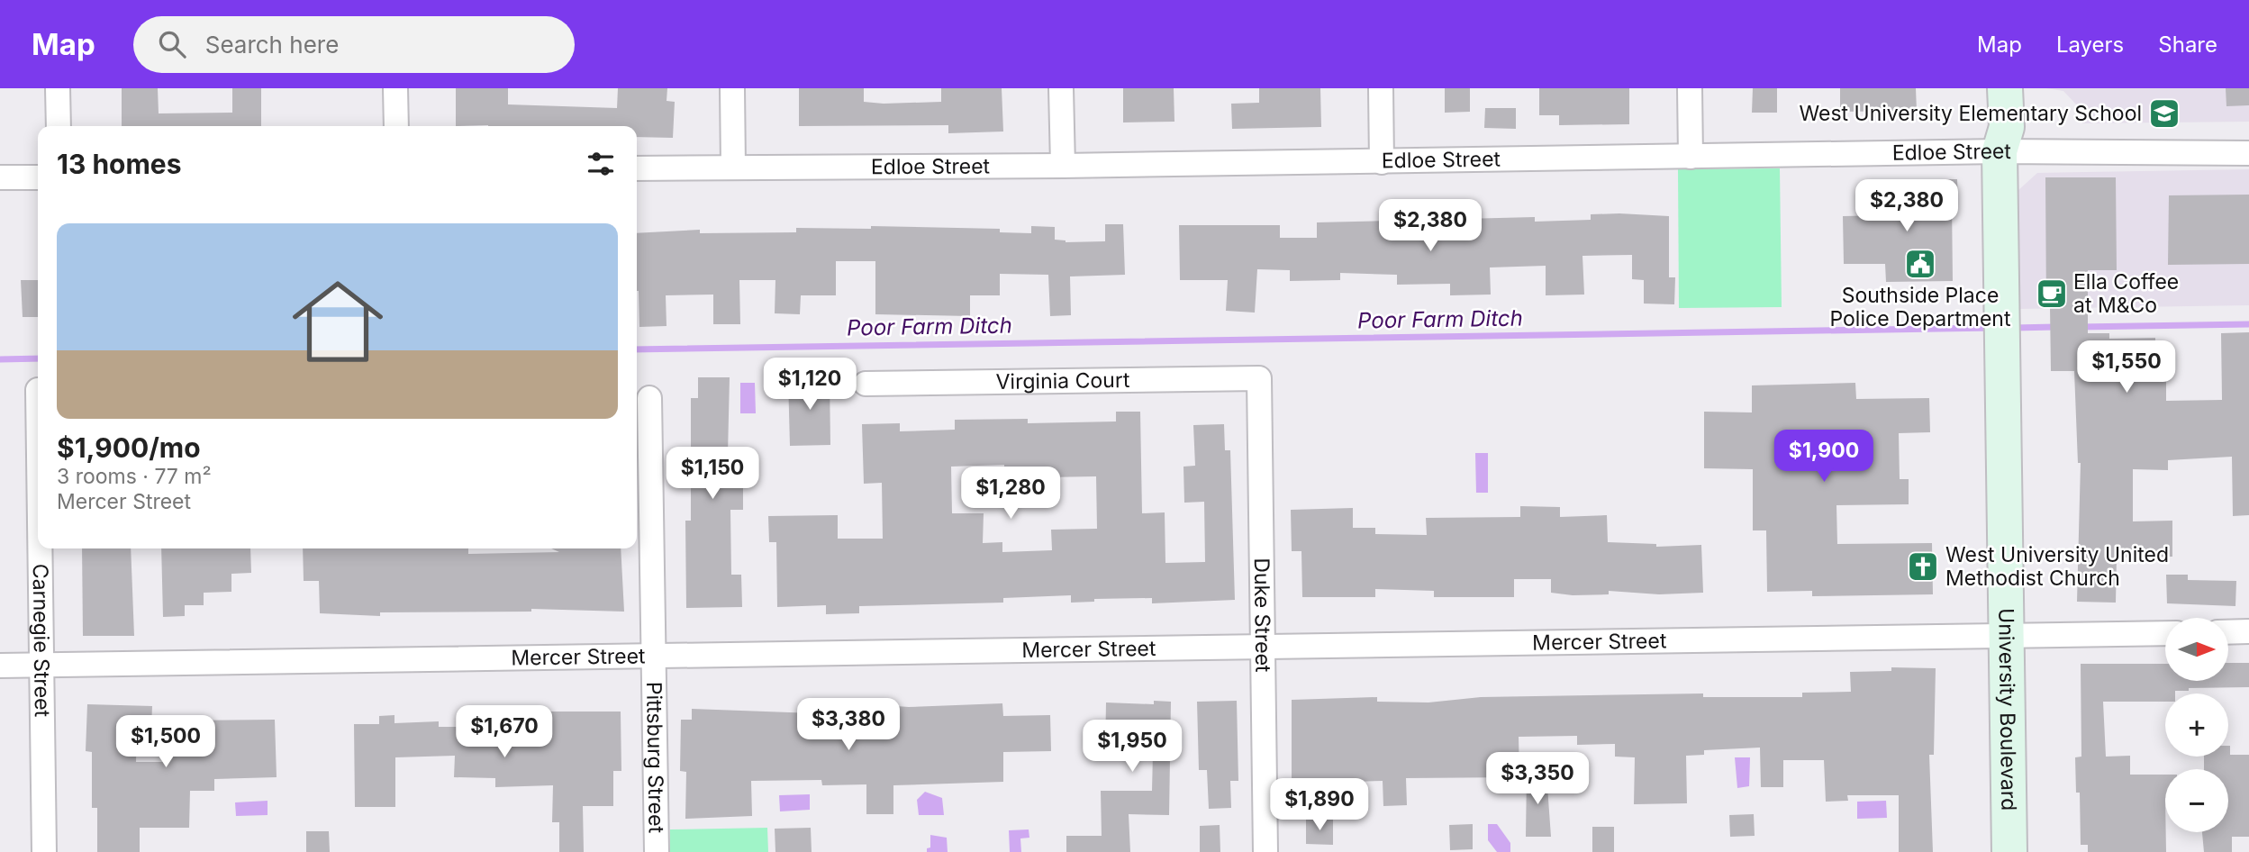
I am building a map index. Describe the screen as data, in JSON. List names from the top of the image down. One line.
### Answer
{"streets":{"street":["Edloe Street","Virginia Court","Duke Street","Carnegie Street","Mercer Street","University Boulevard","Pittsburg Street"]},"crossings":[["Edloe Street","University Boulevard"],["Virginia Court","Duke Street"],["Duke Street","Mercer Street"],["Carnegie Street","Mercer Street"],["Mercer Street","University Boulevard"],["Mercer Street","Pittsburg Street"]],"water":["Poor Farm Ditch"],"places":{"school or university":["West University Elementary School"],"public building":["Southside Place Police Department"],"cafe":["Ella Coffee at M&Co"],"church":["West University United Methodist Church"]},"north":"right","page":{"header":"Map","search":"Search here","nav":["Map","Layers","Share"],"heading":"13 homes","price":["$2,380","$2,380","$1,550","$1,120","$1,900","$1,150","$1,280","$3,380","$1,670","$1,500","$1,950","$3,350","$1,890"],"list":[{"name":"$1,900/mo","note":"3 rooms · 77 m² · Mercer Street"}],"map_buttons":["+","−"]}}
